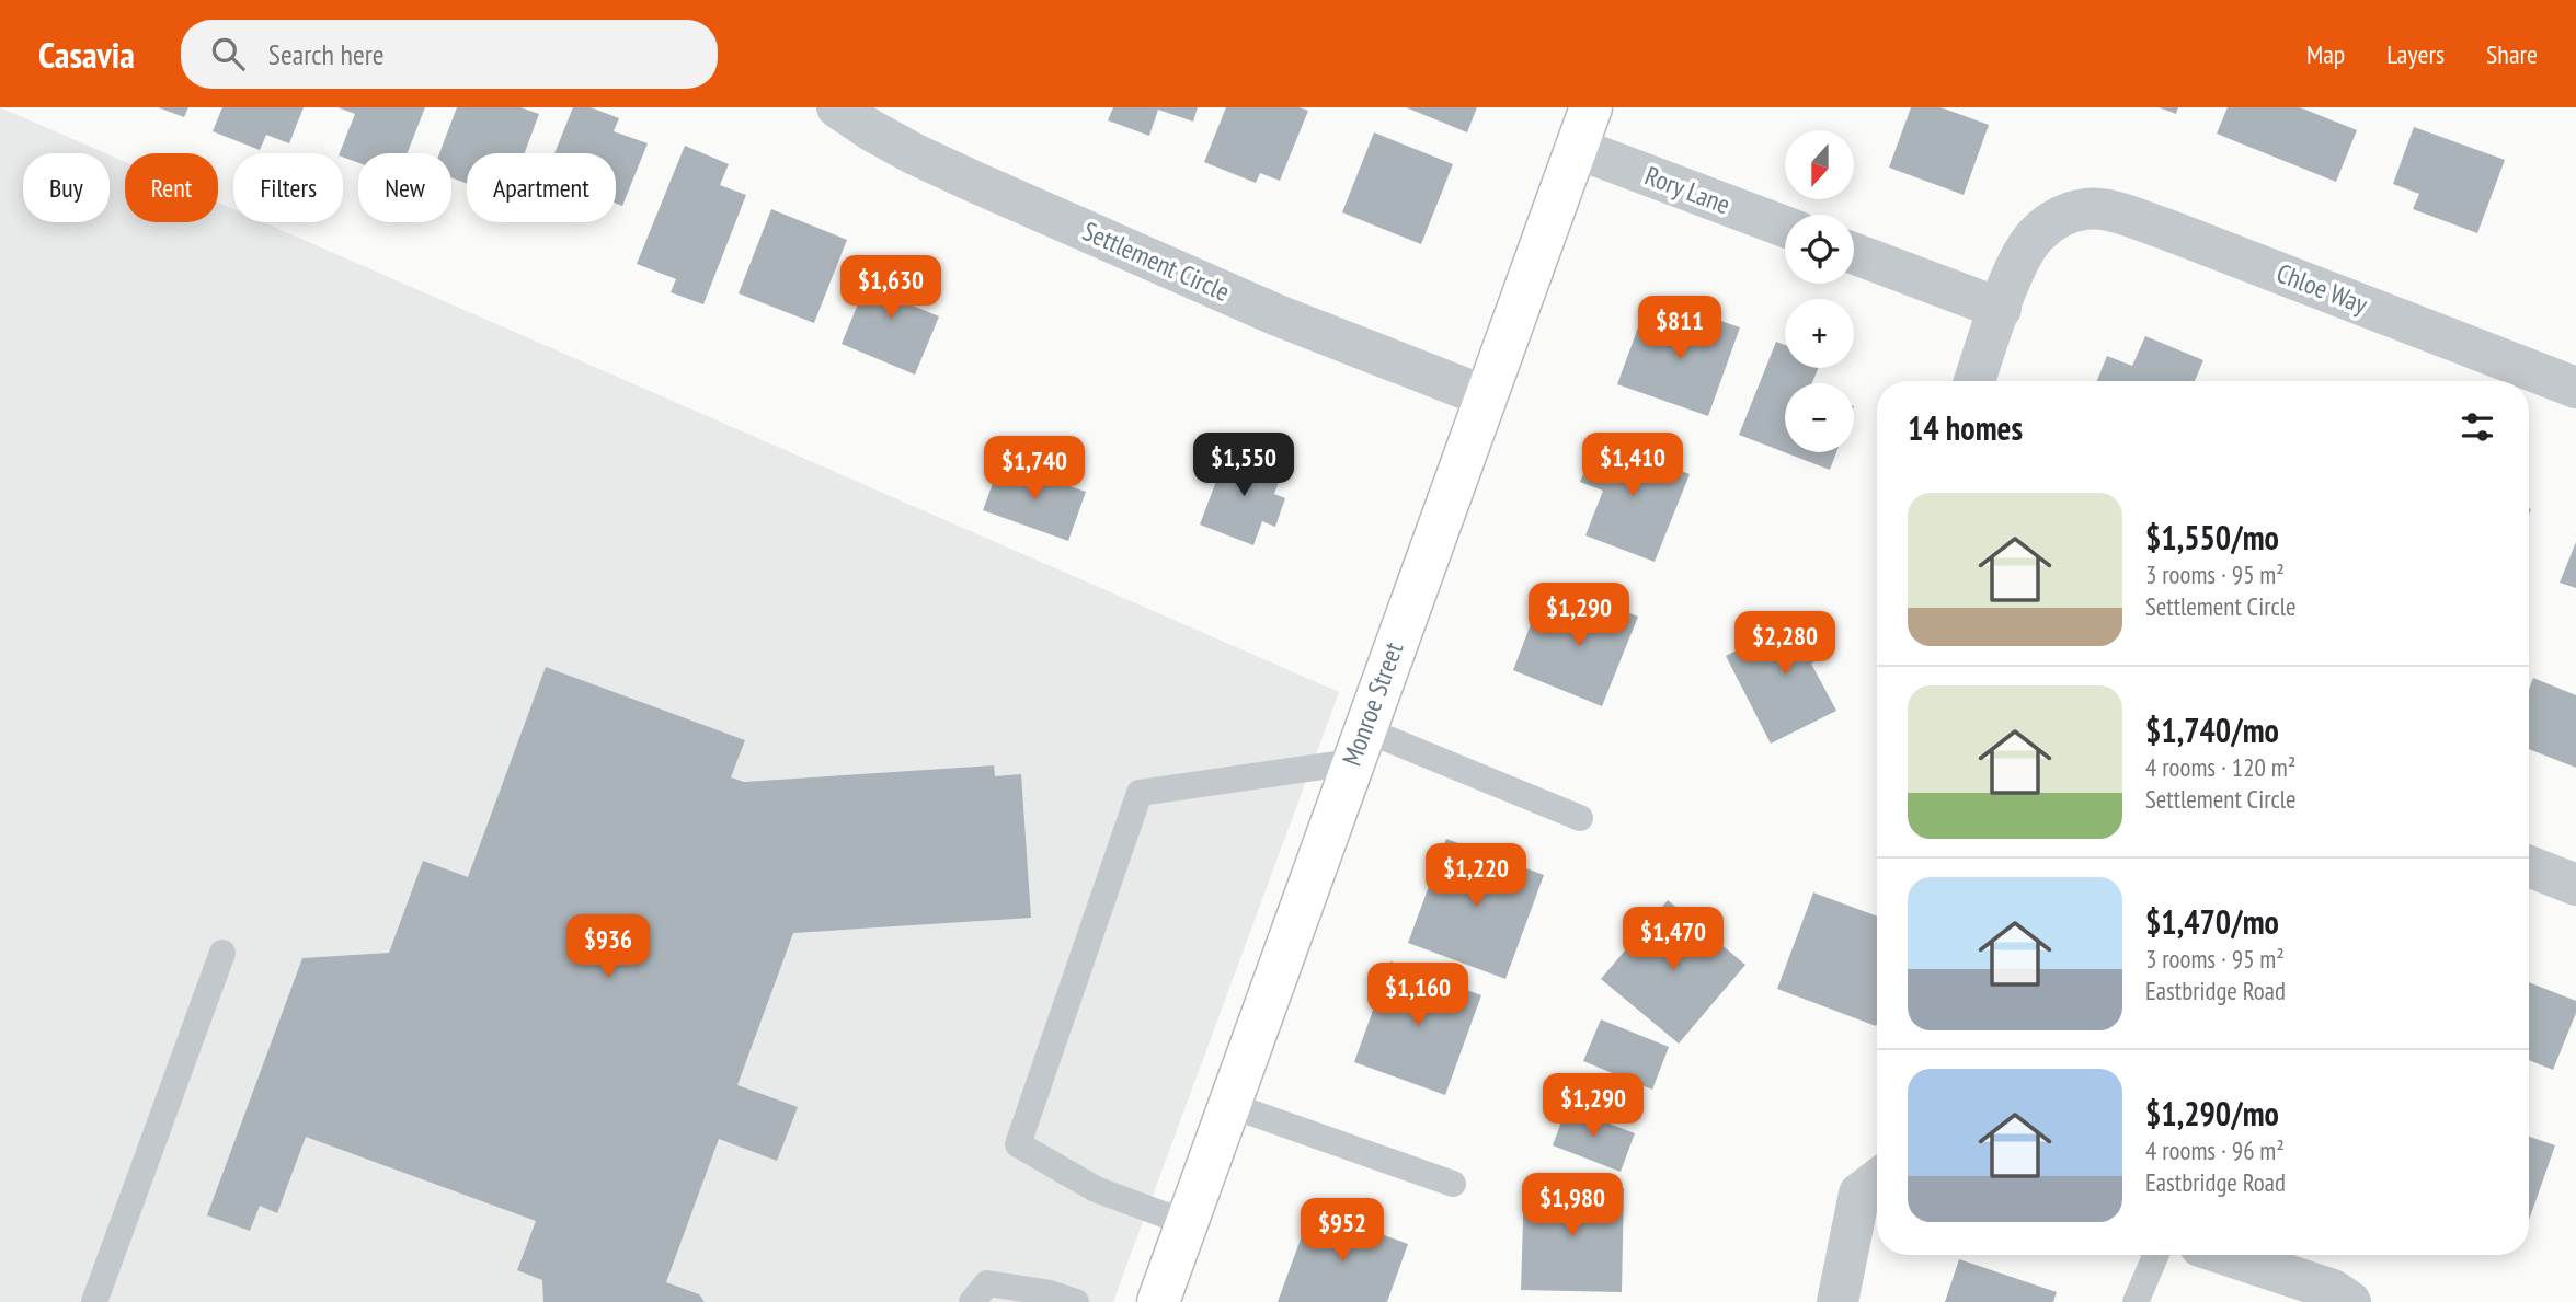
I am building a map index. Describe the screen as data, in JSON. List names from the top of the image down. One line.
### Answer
{"streets":{"street":["Rory Lane","Settlement Circle","Chloe Way","Monroe Street"]},"crossings":[["Rory Lane","Monroe Street"],["Settlement Circle","Monroe Street"]],"north":"bottom","page":{"header":"Casavia","search":"Search here","nav":["Map","Layers","Share"],"map_buttons":["+","−"],"chip":["Buy","Rent","Filters","New","Apartment"],"price":["$1,630","$811","$1,550","$1,410","$1,740","$1,290","$2,280","$1,220","$1,470","$936","$1,160","$1,290","$1,980","$952"],"heading":"14 homes","list":[{"name":"$1,550/mo","note":"3 rooms · 95 m² · Settlement Circle"},{"name":"$1,740/mo","note":"4 rooms · 120 m² · Settlement Circle"},{"name":"$1,470/mo","note":"3 rooms · 95 m² · Eastbridge Road"},{"name":"$1,290/mo","note":"4 rooms · 96 m² · Eastbridge Road"}]}}
